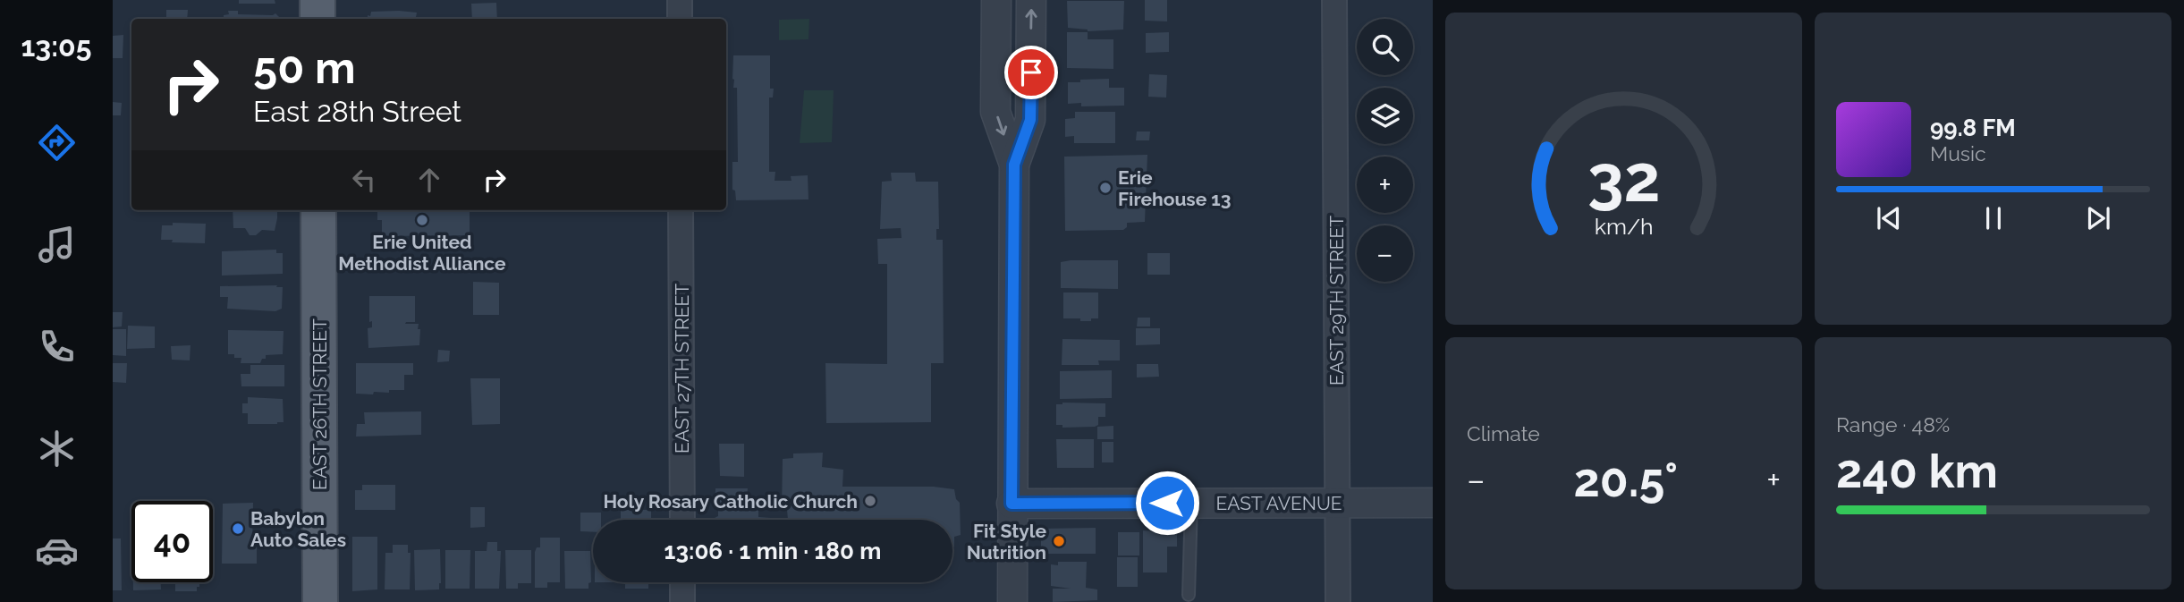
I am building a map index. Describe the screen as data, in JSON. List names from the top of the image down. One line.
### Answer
{"streets":{"main road":["EAST 26TH STREET"],"street":["EAST 29TH STREET","EAST 27TH STREET","EAST AVENUE"]},"crossings":[["EAST 29TH STREET","EAST AVENUE"]],"places":["Erie Firehouse 13","Erie United Methodist Alliance","Holy Rosary Catholic Church","Babylon Auto Sales","Fit Style Nutrition"],"page":{"tabs":"13:05","map_buttons":["+","−"],"turn":["50 m","East 28th Street"],"song":["99.8 FM","Music"],"tile":["Climate",["Range · 48%","240 km"]],"heat":["−","20.5°","+"],"limit":"40","trip":"13:06 · 1 min · 180 m","gauge":["32","km/h"]}}
